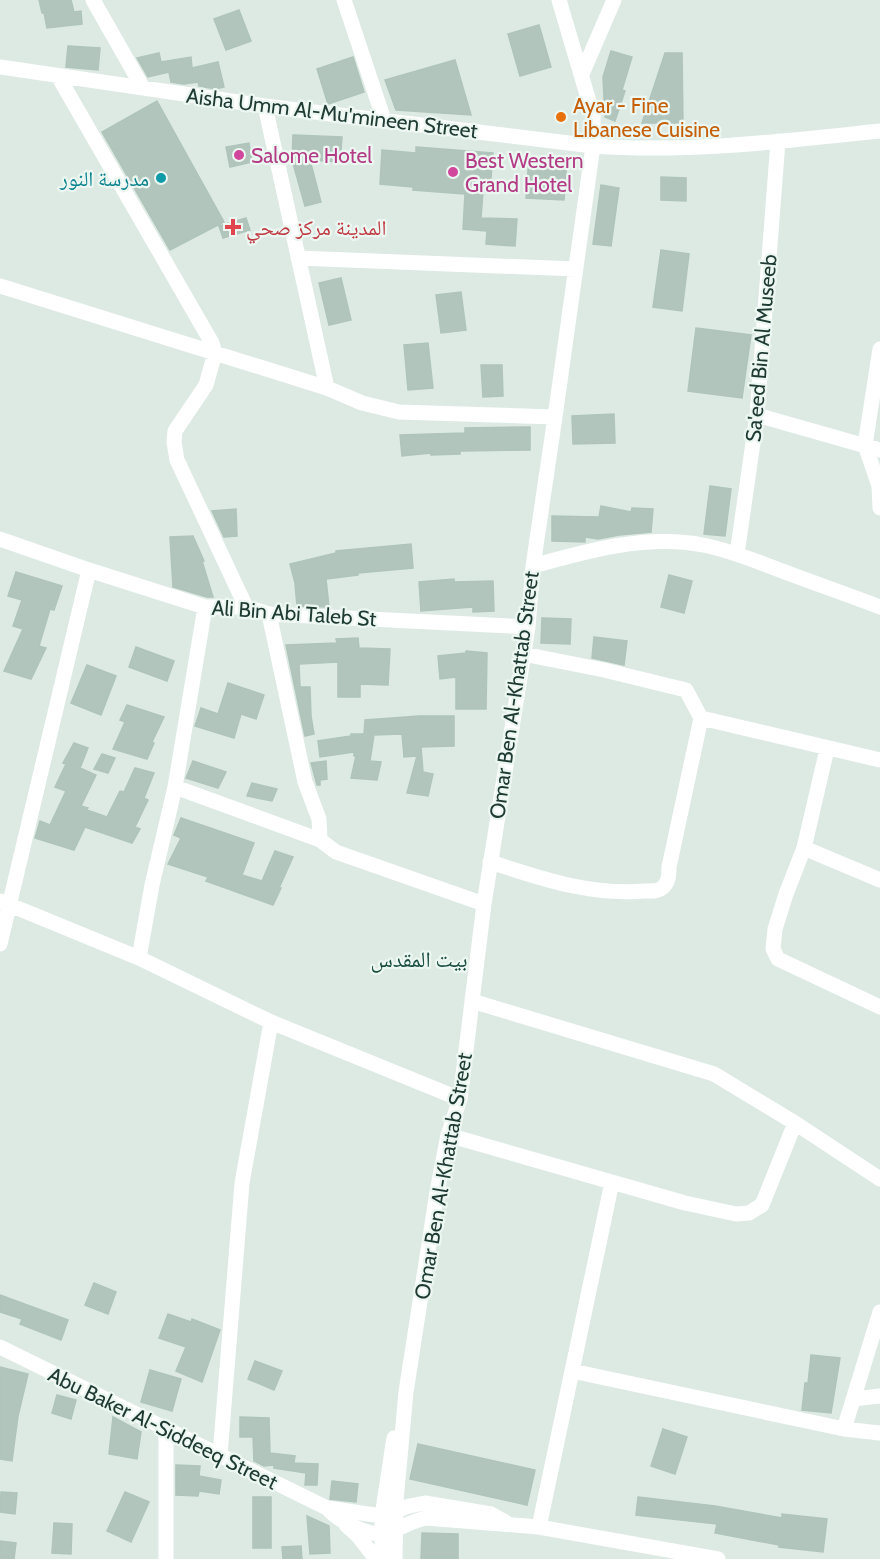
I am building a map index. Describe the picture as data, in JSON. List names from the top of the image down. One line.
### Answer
{"streets":{"street":["Aisha Umm Al-Mu'mineen Street","Sa'eed Bin Al Museeb","Ali Bin Abi Taleb St","Omar Ben Al-Khattab Street","Abu Baker Al-Siddeeq Street"]},"crossings":[["Aisha Umm Al-Mu'mineen Street","Sa'eed Bin Al Museeb"],["Aisha Umm Al-Mu'mineen Street","Omar Ben Al-Khattab Street"],["Ali Bin Abi Taleb St","Omar Ben Al-Khattab Street"]],"districts":["بيت المقدس"],"places":{"other":["Ayar - Fine Libanese Cuisine","Salome Hotel","Best Western Grand Hotel","مدرسة النور"],"health":["المدينة مركز صحي"]}}
